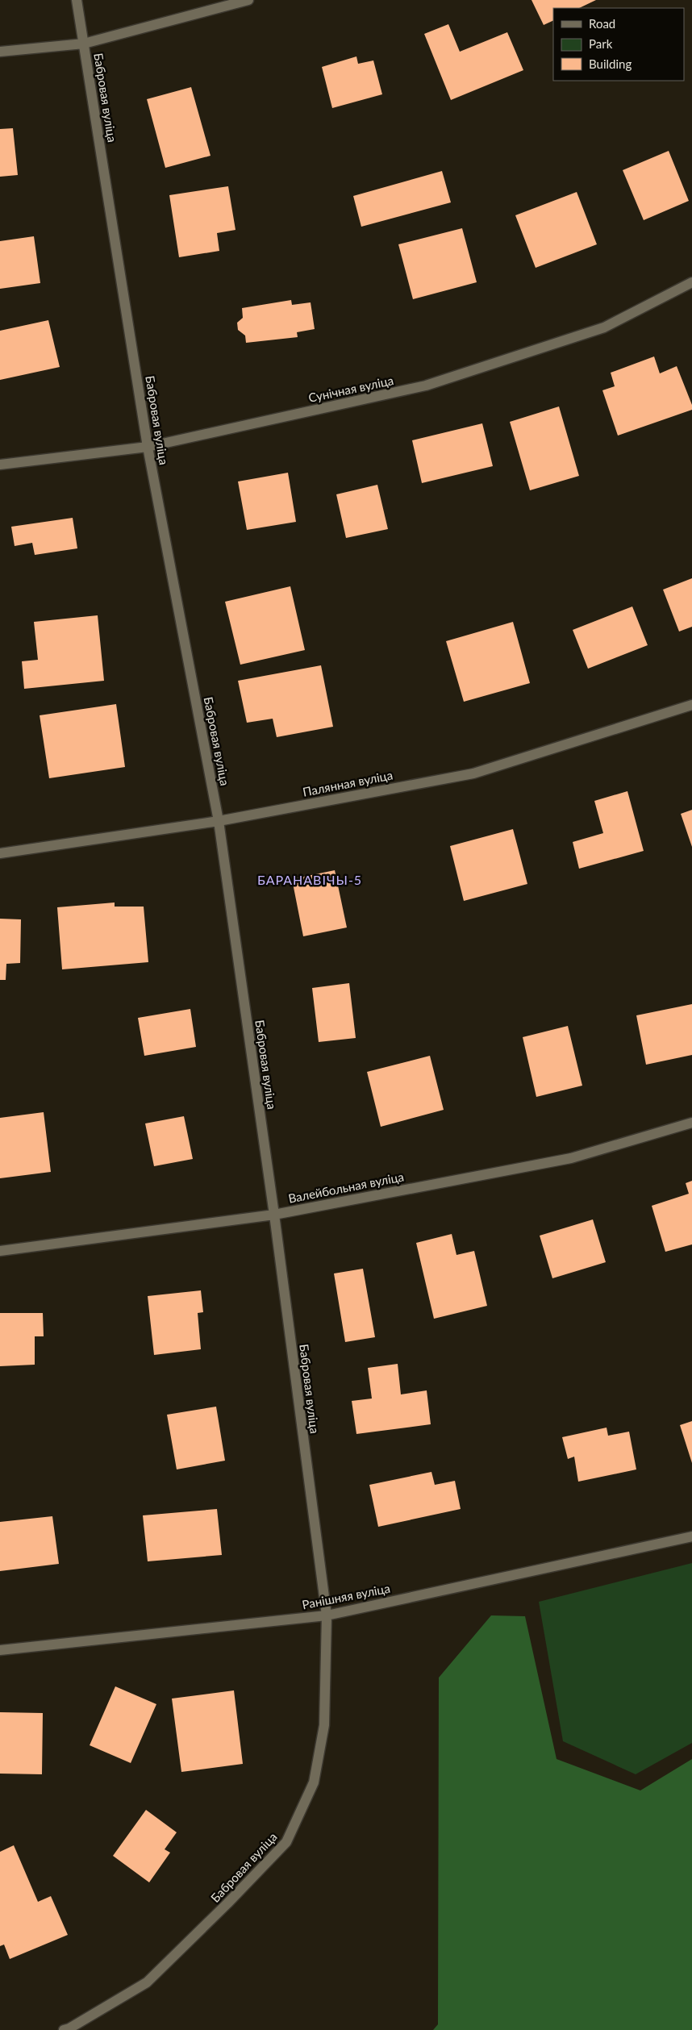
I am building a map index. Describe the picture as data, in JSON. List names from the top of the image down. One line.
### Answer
{"streets":{"street":["Бабровая вуліца","Сунічная вуліца","Палянная вуліца","Валейбольная вуліца","Ранішняя вуліца"]},"crossings":[["Бабровая вуліца","Сунічная вуліца"],["Бабровая вуліца","Палянная вуліца"],["Бабровая вуліца","Валейбольная вуліца"],["Бабровая вуліца","Ранішняя вуліца"]],"districts":["БАРАНАВІЧЫ-5"],"legend":["Road","Park","Building"]}
